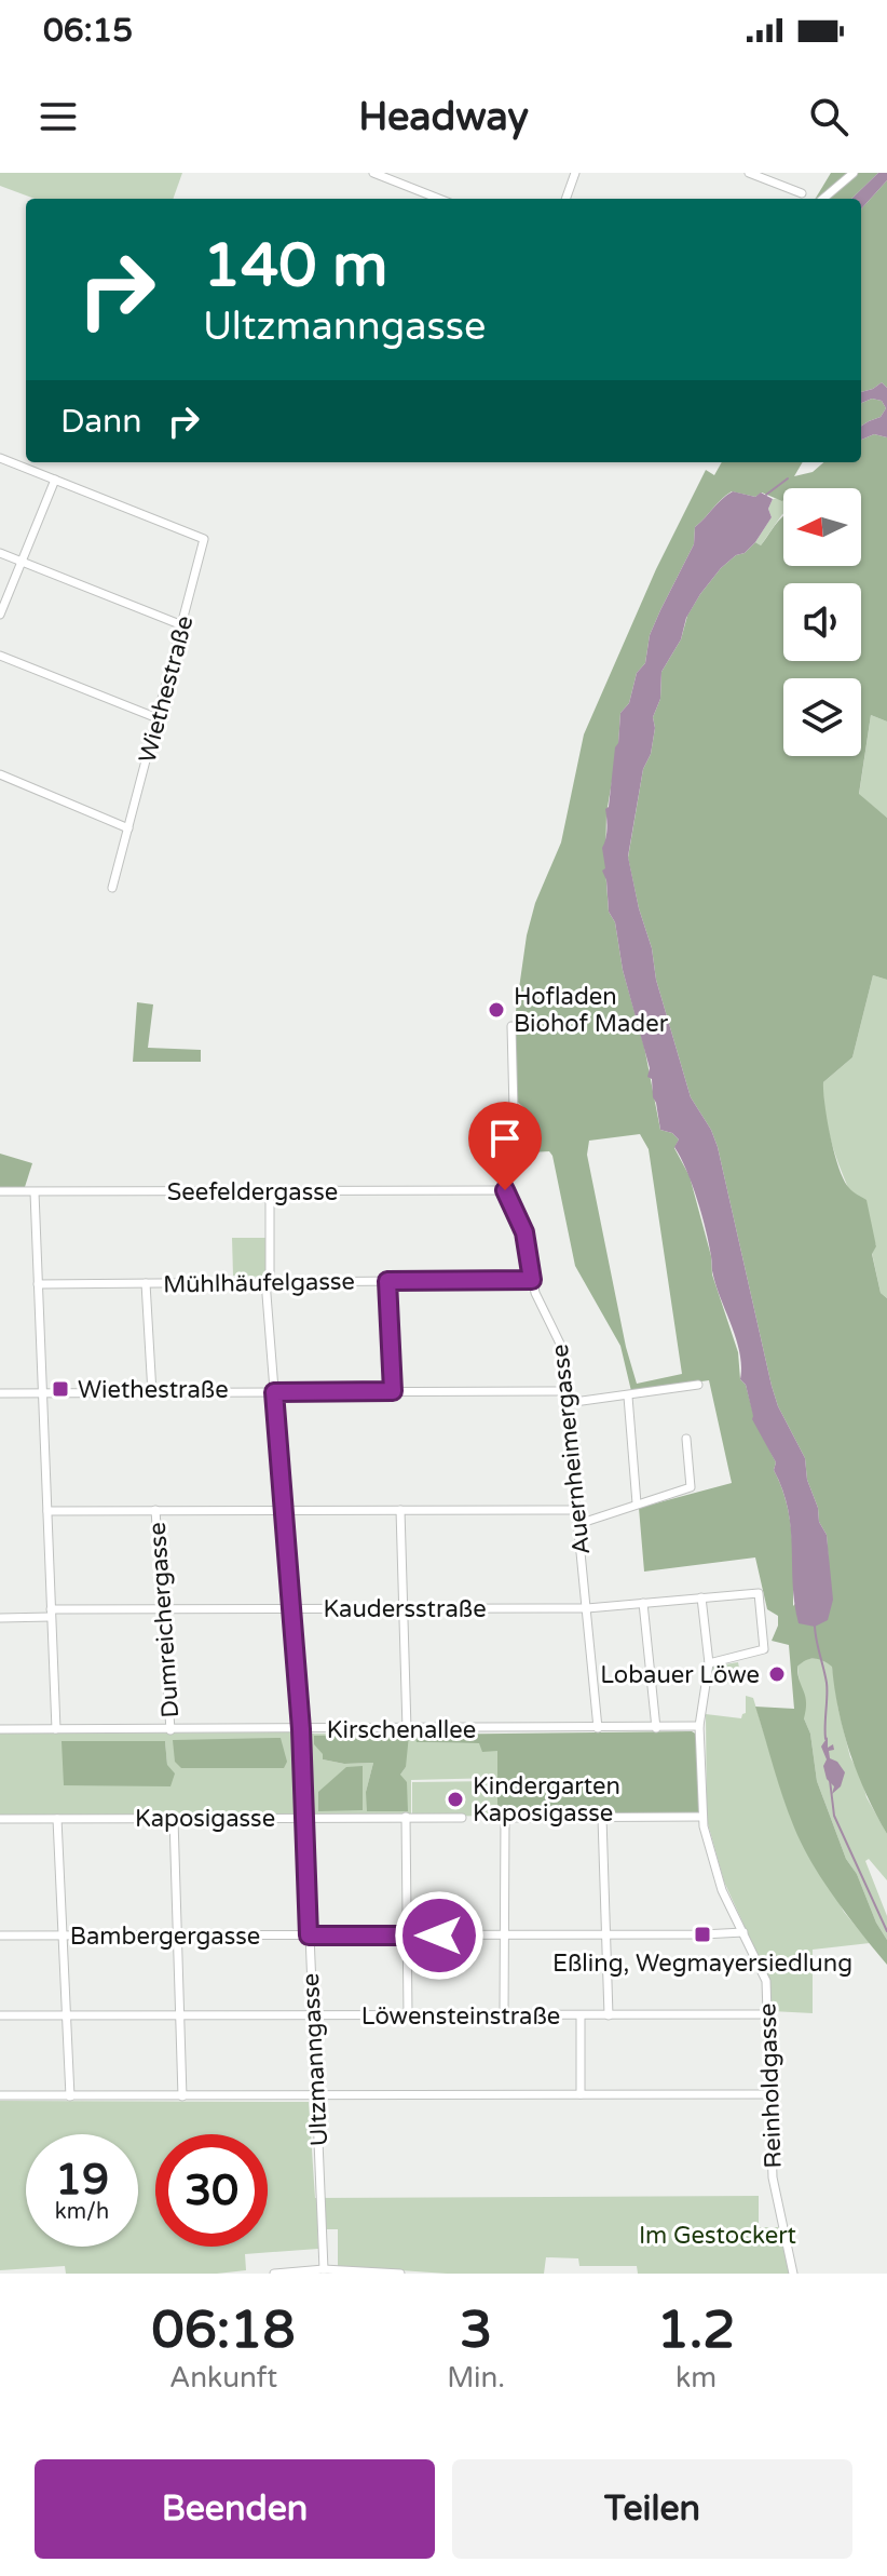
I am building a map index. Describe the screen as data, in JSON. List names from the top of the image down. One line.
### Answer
{"streets":{"street":["Wiethestraße","Seefeldergasse","Mühlhäufelgasse","Auernheimergasse","Kaudersstraße","Dumreichergasse","Kirschenallee","Kaposigasse","Bambergergasse","Löwensteinstraße","Ultzmanngasse","Reinholdgasse"]},"crossings":[["Seefeldergasse","Auernheimergasse"],["Seefeldergasse","Ultzmanngasse"],["Mühlhäufelgasse","Auernheimergasse"],["Mühlhäufelgasse","Ultzmanngasse"],["Auernheimergasse","Kaudersstraße"],["Auernheimergasse","Kirschenallee"],["Kaudersstraße","Dumreichergasse"],["Kaudersstraße","Ultzmanngasse"],["Kaudersstraße","Reinholdgasse"],["Dumreichergasse","Kirschenallee"],["Kirschenallee","Ultzmanngasse"],["Kirschenallee","Reinholdgasse"],["Kaposigasse","Ultzmanngasse"],["Bambergergasse","Ultzmanngasse"],["Bambergergasse","Reinholdgasse"],["Löwensteinstraße","Ultzmanngasse"],["Löwensteinstraße","Reinholdgasse"]],"parks":["Im Gestockert"],"places":{"other":["Hofladen Biohof Mader","Lobauer Löwe","Kindergarten Kaposigasse"],"transit":["Wiethestraße","Eßling, Wegmayersiedlung"]},"north":"left","page":{"status":"06:15","header":"Headway","turn":["140 m","Ultzmanngasse"],"then":"Dann","speed":"19 km/h","limit":"30","eta":["06:18","Ankunft","3","Min.","1.2","km"],"buttons":["Beenden","Teilen"]}}
